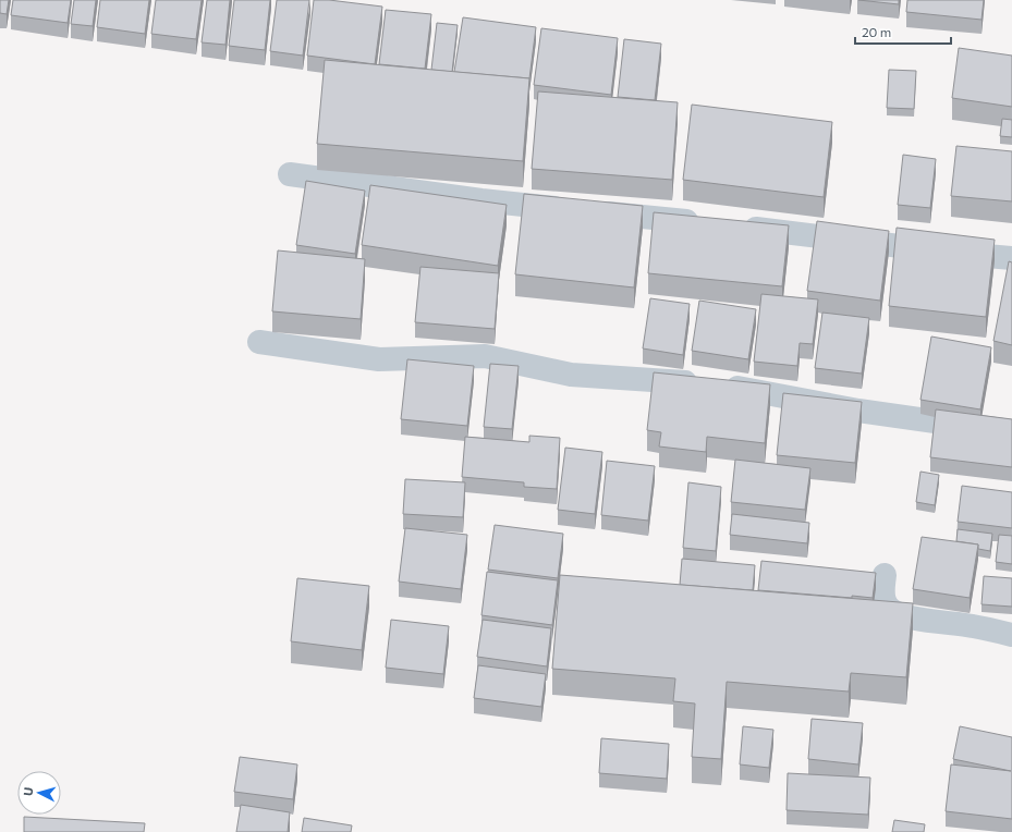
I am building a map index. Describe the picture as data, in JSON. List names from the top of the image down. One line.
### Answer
{"scale_bar":"20 m","north":"left"}
